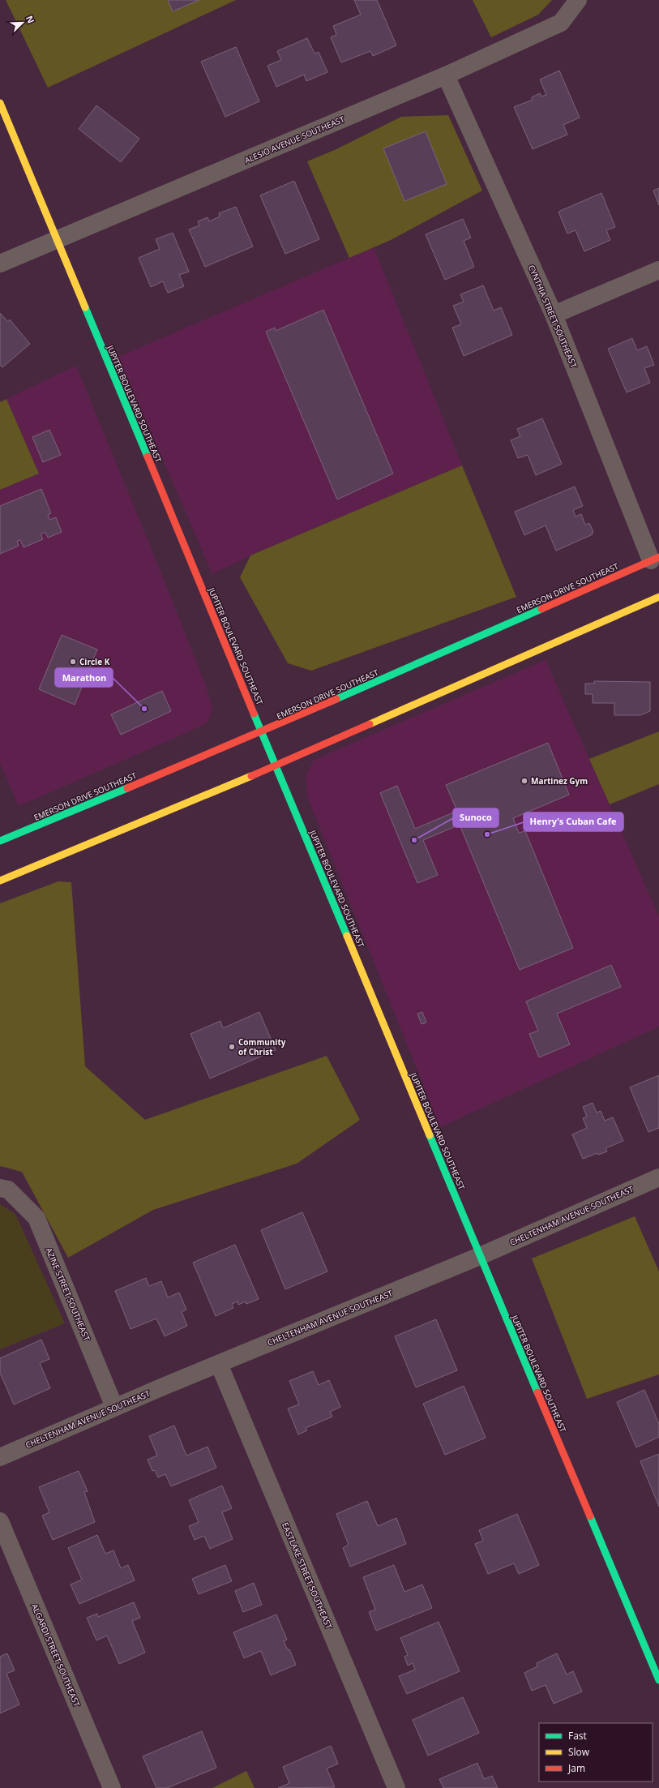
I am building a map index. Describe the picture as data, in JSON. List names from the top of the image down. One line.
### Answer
{"streets":{"street":["ALESIO AVENUE SOUTHEAST","CYNTHIA STREET SOUTHEAST","JUPITER BOULEVARD SOUTHEAST","EMERSON DRIVE SOUTHEAST","CHELTENHAM AVENUE SOUTHEAST","AZINE STREET SOUTHEAST","EASTLAKE STREET SOUTHEAST","ALGARDI STREET SOUTHEAST"]},"crossings":[["ALESIO AVENUE SOUTHEAST","CYNTHIA STREET SOUTHEAST"],["ALESIO AVENUE SOUTHEAST","JUPITER BOULEVARD SOUTHEAST"],["CYNTHIA STREET SOUTHEAST","EMERSON DRIVE SOUTHEAST"],["JUPITER BOULEVARD SOUTHEAST","EMERSON DRIVE SOUTHEAST"],["JUPITER BOULEVARD SOUTHEAST","CHELTENHAM AVENUE SOUTHEAST"],["CHELTENHAM AVENUE SOUTHEAST","AZINE STREET SOUTHEAST"],["CHELTENHAM AVENUE SOUTHEAST","EASTLAKE STREET SOUTHEAST"]],"places":["Circle K","Marathon","Martinez Gym","Henry's Cuban Cafe","Sunoco","Community of Christ"],"legend":["Fast","Slow","Jam"],"north":"top right"}
